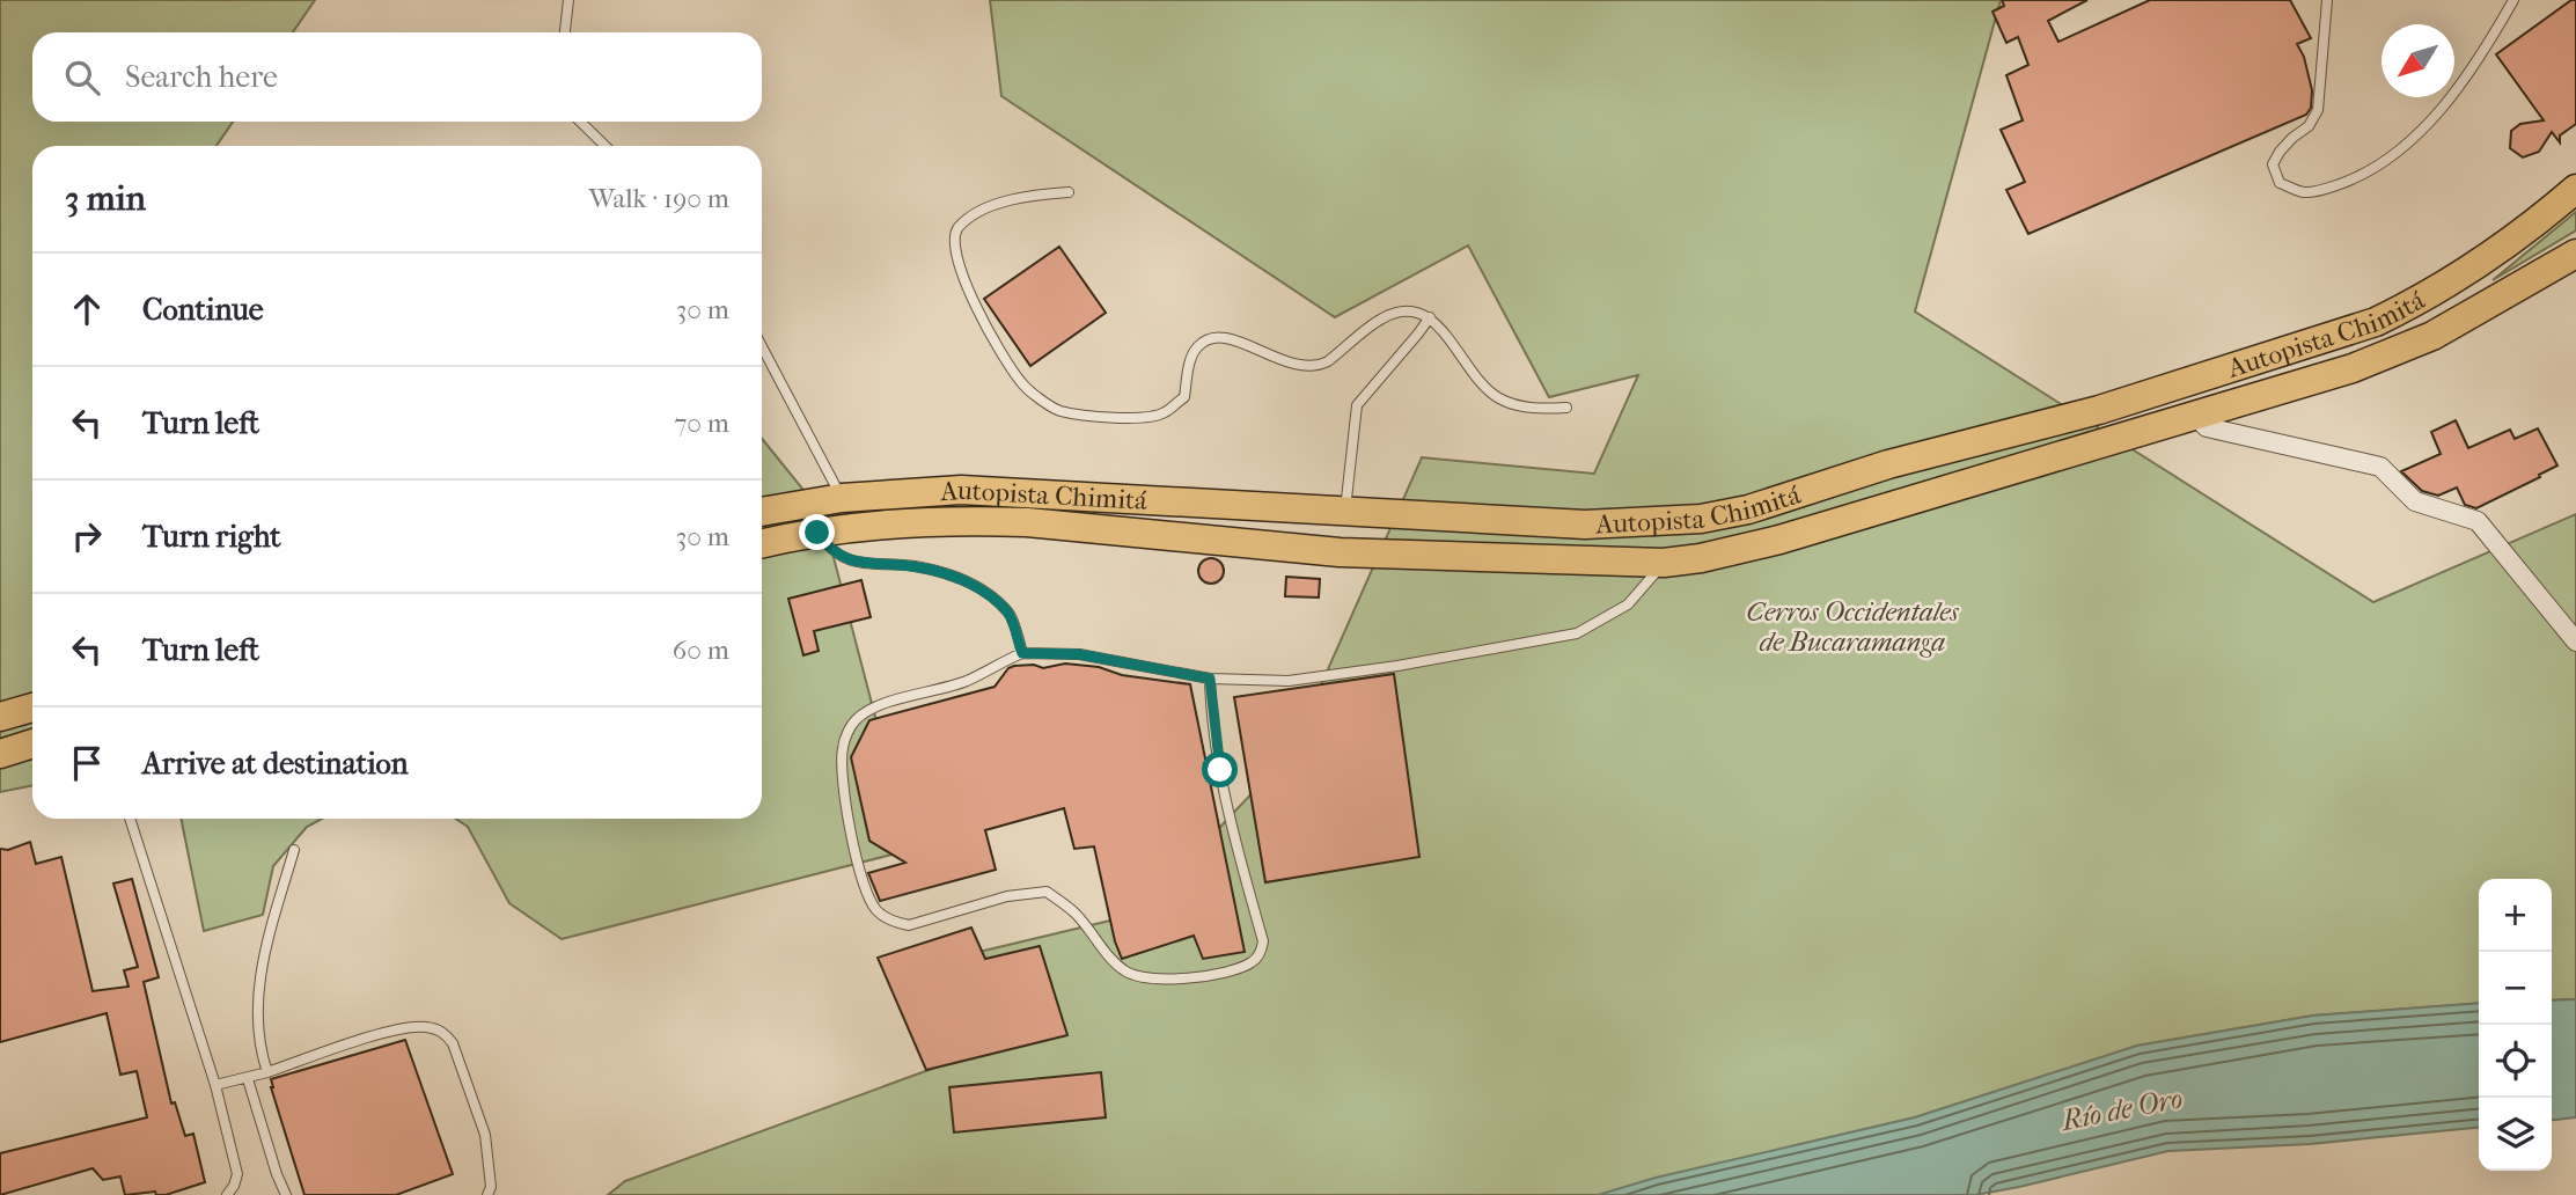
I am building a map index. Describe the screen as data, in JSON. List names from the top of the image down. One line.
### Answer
{"streets":{"highway":["Autopista Chimitá"]},"water":["Río de Oro"],"parks":["Cerros Occidentales de Bucaramanga"],"north":"bottom left","page":{"search":"Search here","heading":["3 min","Walk · 190 m"],"list":[["Continue","30 m"],["Turn left","70 m"],["Turn right","30 m"],["Turn left","60 m"],"Arrive at destination"],"map_buttons":["+","−"]}}
